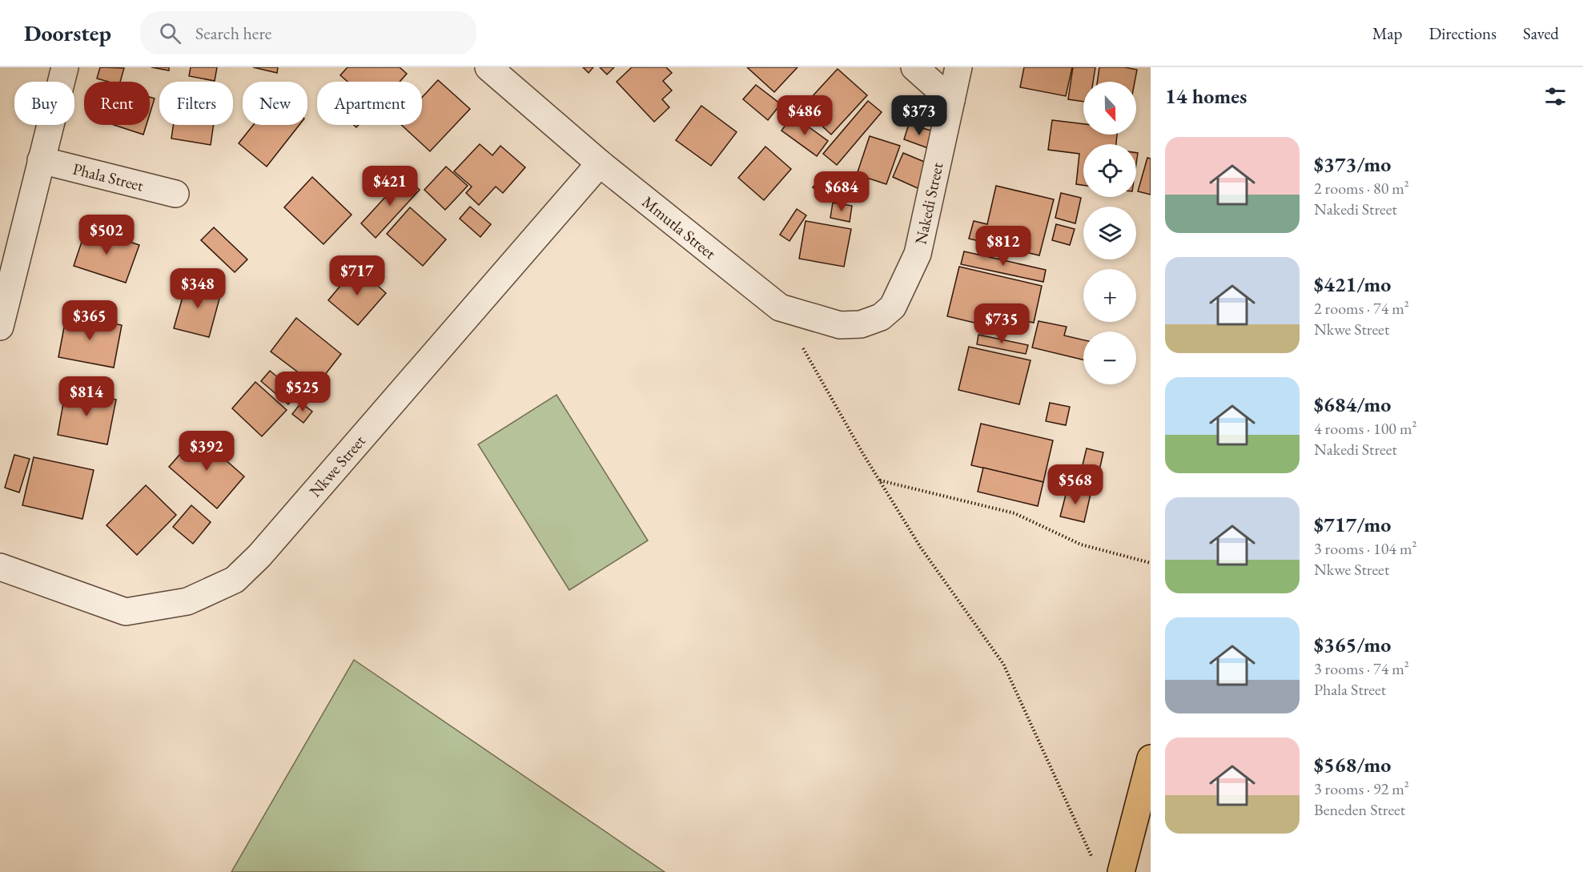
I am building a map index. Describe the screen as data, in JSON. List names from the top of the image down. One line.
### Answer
{"streets":{"street":["Phala Street","Nakedi Street","Mmutla Street","Nkwe Street"]},"crossings":[["Nakedi Street","Mmutla Street"],["Mmutla Street","Nkwe Street"]],"north":"bottom","page":{"header":"Doorstep","search":"Search here","nav":["Map","Directions","Saved"],"heading":"14 homes","map_buttons":["+","−"],"chip":["Buy","Rent","Filters","New","Apartment"],"price":["$486","$373","$421","$684","$502","$812","$717","$348","$365","$735","$525","$814","$392","$568"],"list":[{"name":"$373/mo","note":"2 rooms · 80 m² · Nakedi Street"},{"name":"$421/mo","note":"2 rooms · 74 m² · Nkwe Street"},{"name":"$684/mo","note":"4 rooms · 100 m² · Nakedi Street"},{"name":"$717/mo","note":"3 rooms · 104 m² · Nkwe Street"},{"name":"$365/mo","note":"3 rooms · 74 m² · Phala Street"},{"name":"$568/mo","note":"3 rooms · 92 m² · Beneden Street"}]}}
